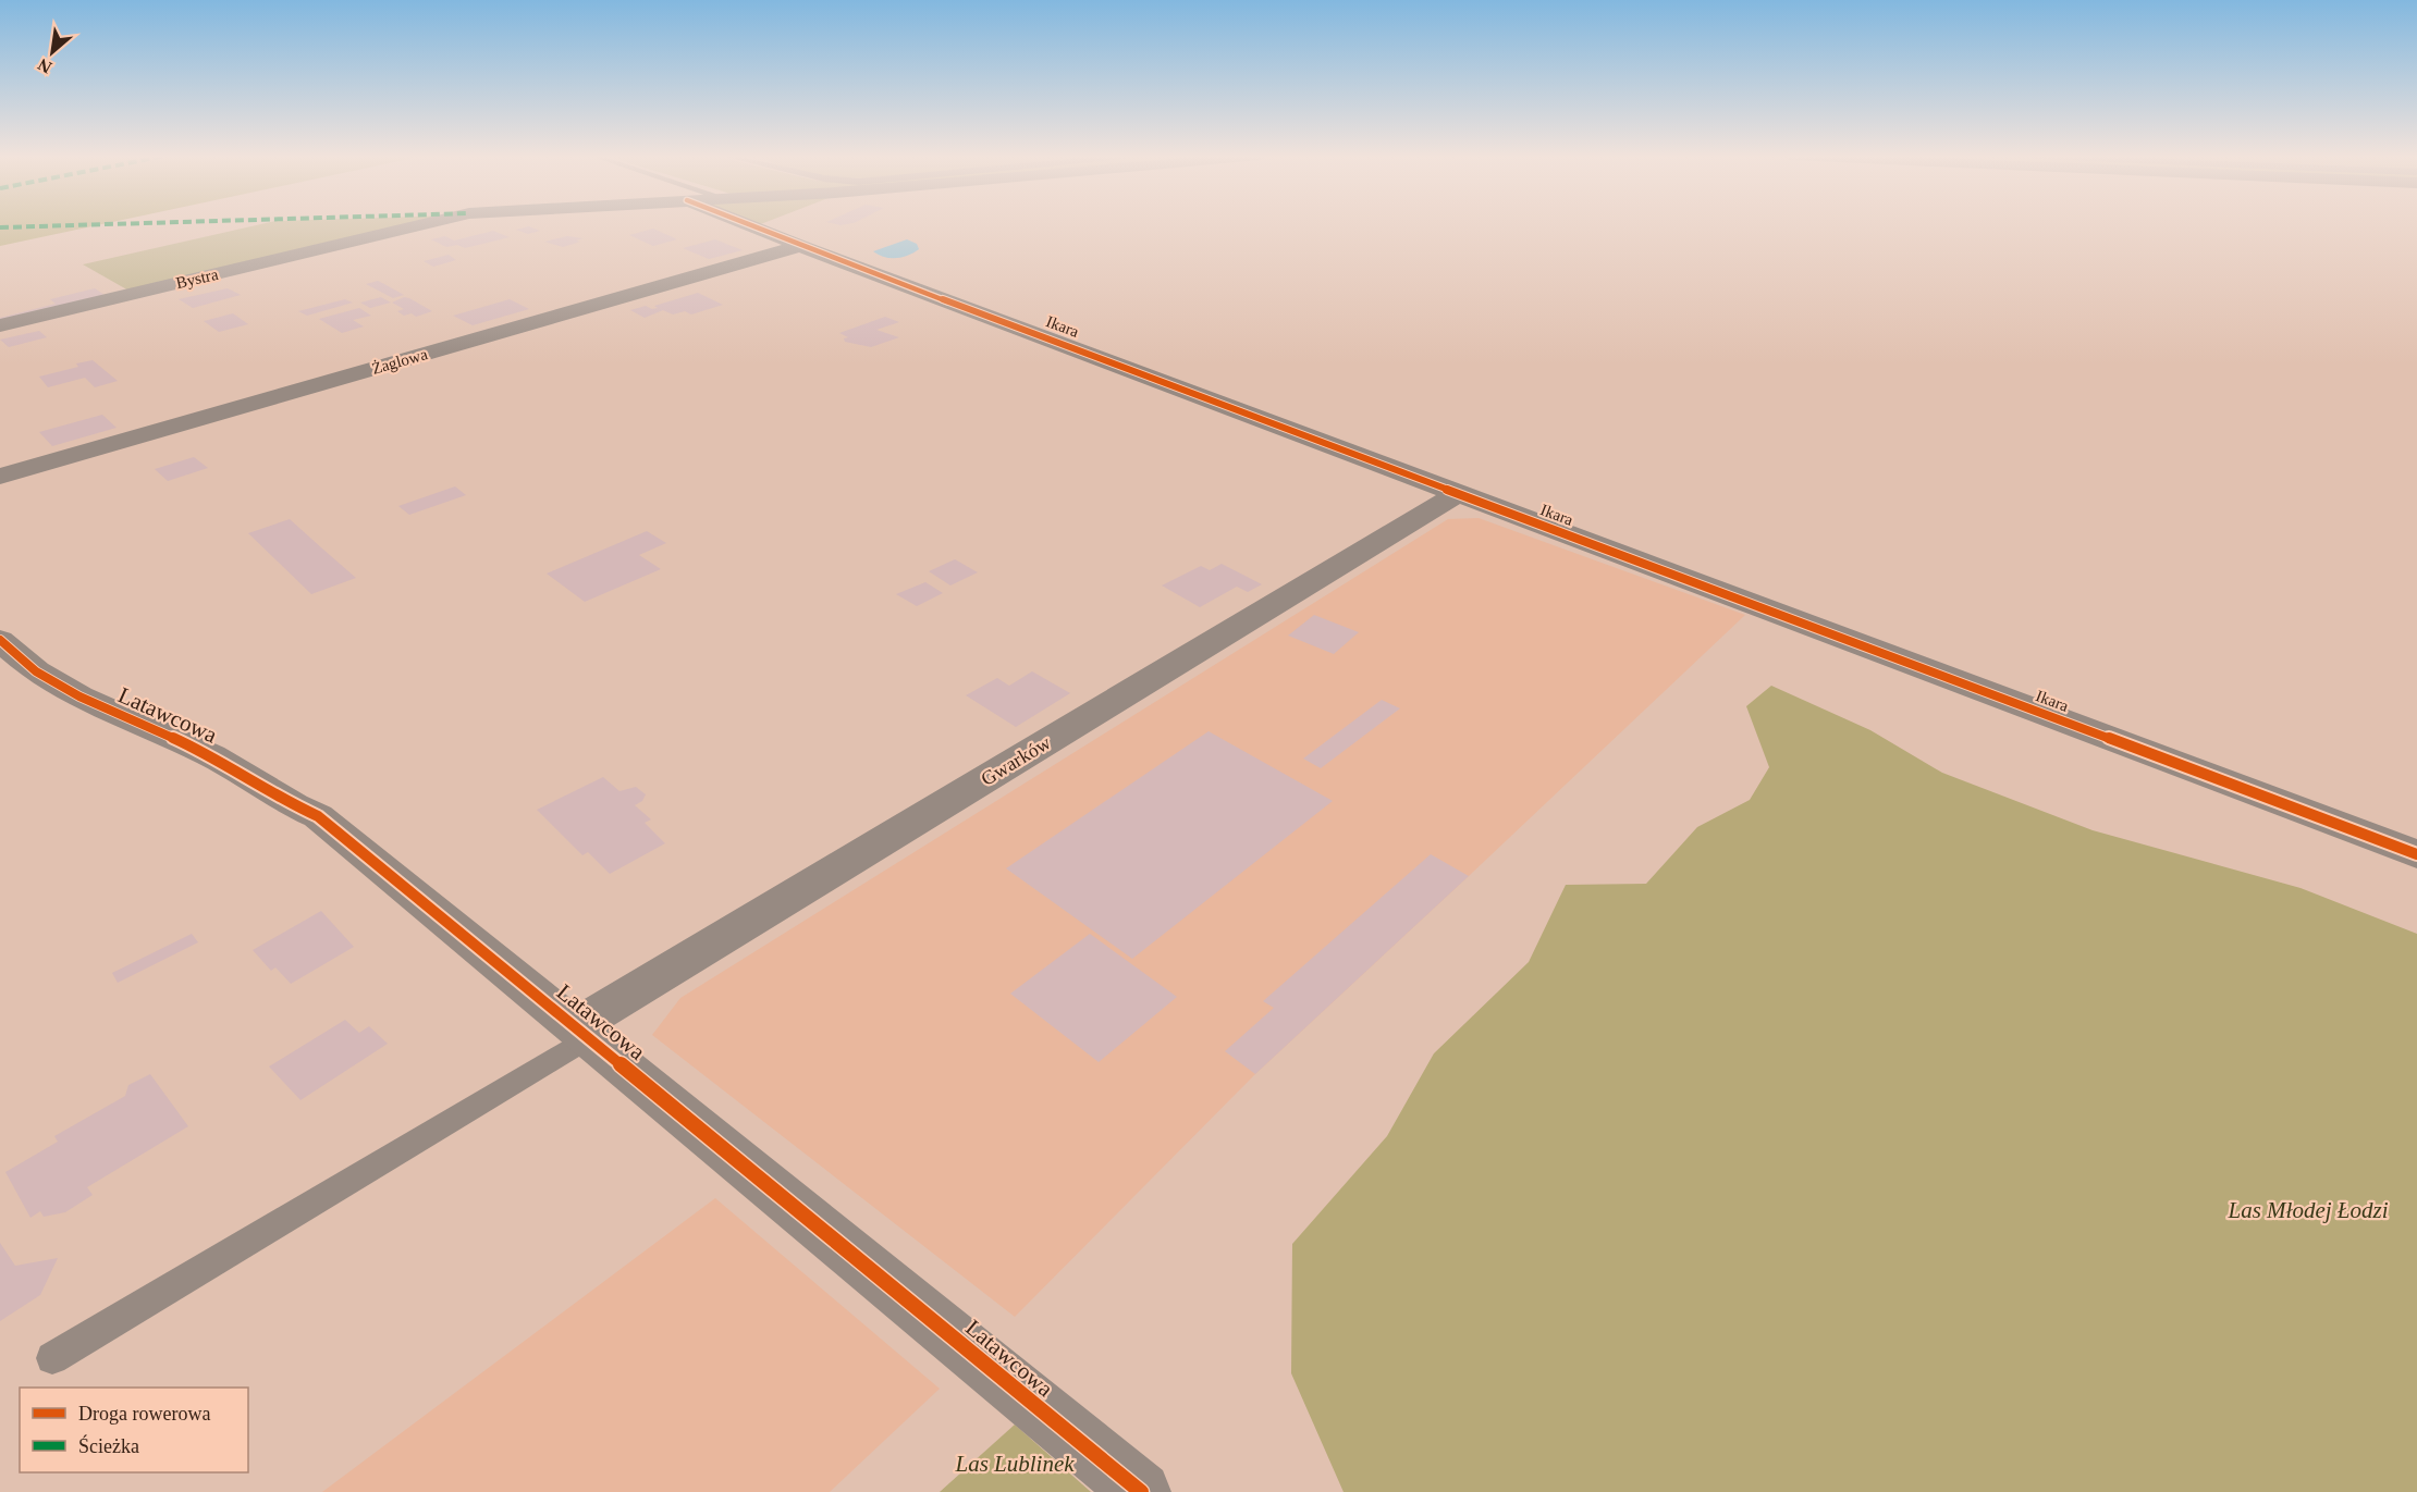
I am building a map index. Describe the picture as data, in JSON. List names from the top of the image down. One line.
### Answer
{"streets":{"street":["Bystra","Ikara","Żaglowa","Latawcowa","Gwarków"]},"crossings":[["Ikara","Żaglowa"],["Ikara","Gwarków"],["Latawcowa","Gwarków"]],"parks":["Las Młodej Łodzi","Las Lublinek"],"legend":["Droga rowerowa","Ścieżka"],"north":"bottom left"}
